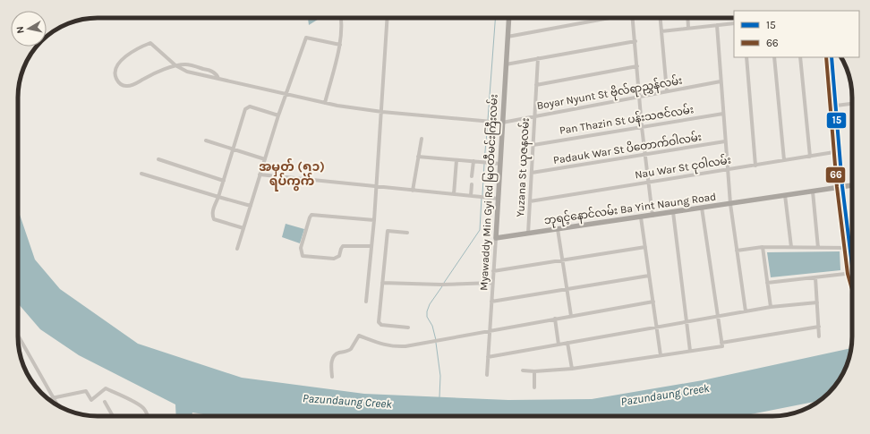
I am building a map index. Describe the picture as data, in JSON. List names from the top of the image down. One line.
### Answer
{"streets":{"main road":["Myawaddy Min Gyi Rd မြဝတီမင်းကြီးလမ်း","ဘုရင့်နောင်လမ်း Ba Yint Naung Road"],"street":["Boyar Nyunt St ဗိုလ်ရာညွှန်လမ်း","Pan Thazin St ပန်းသဇင်လမ်း","Padauk War St ပိတောက်ဝါလမ်း","Yuzana St ယုဇနလမ်း","Nau War St ငုဝါလမ်း"]},"crossings":[["Boyar Nyunt St ဗိုလ်ရာညွှန်လမ်း","Yuzana St ယုဇနလမ်း"],["Boyar Nyunt St ဗိုလ်ရာညွှန်လမ်း","Myawaddy Min Gyi Rd မြဝတီမင်းကြီးလမ်း"],["Pan Thazin St ပန်းသဇင်လမ်း","Yuzana St ယုဇနလမ်း"],["Padauk War St ပိတောက်ဝါလမ်း","Yuzana St ယုဇနလမ်း"],["Yuzana St ယုဇနလမ်း","Nau War St ငုဝါလမ်း"],["Yuzana St ယုဇနလမ်း","ဘုရင့်နောင်လမ်း Ba Yint Naung Road"],["Myawaddy Min Gyi Rd မြဝတီမင်းကြီးလမ်း","ဘုရင့်နောင်လမ်း Ba Yint Naung Road"]],"districts":["အမှတ် (၅၁) ရပ်ကွက်"],"water":["Pazundaung Creek"],"lines":["transit line 15","transit line 66"],"legend":["15","66"],"north":"left"}
